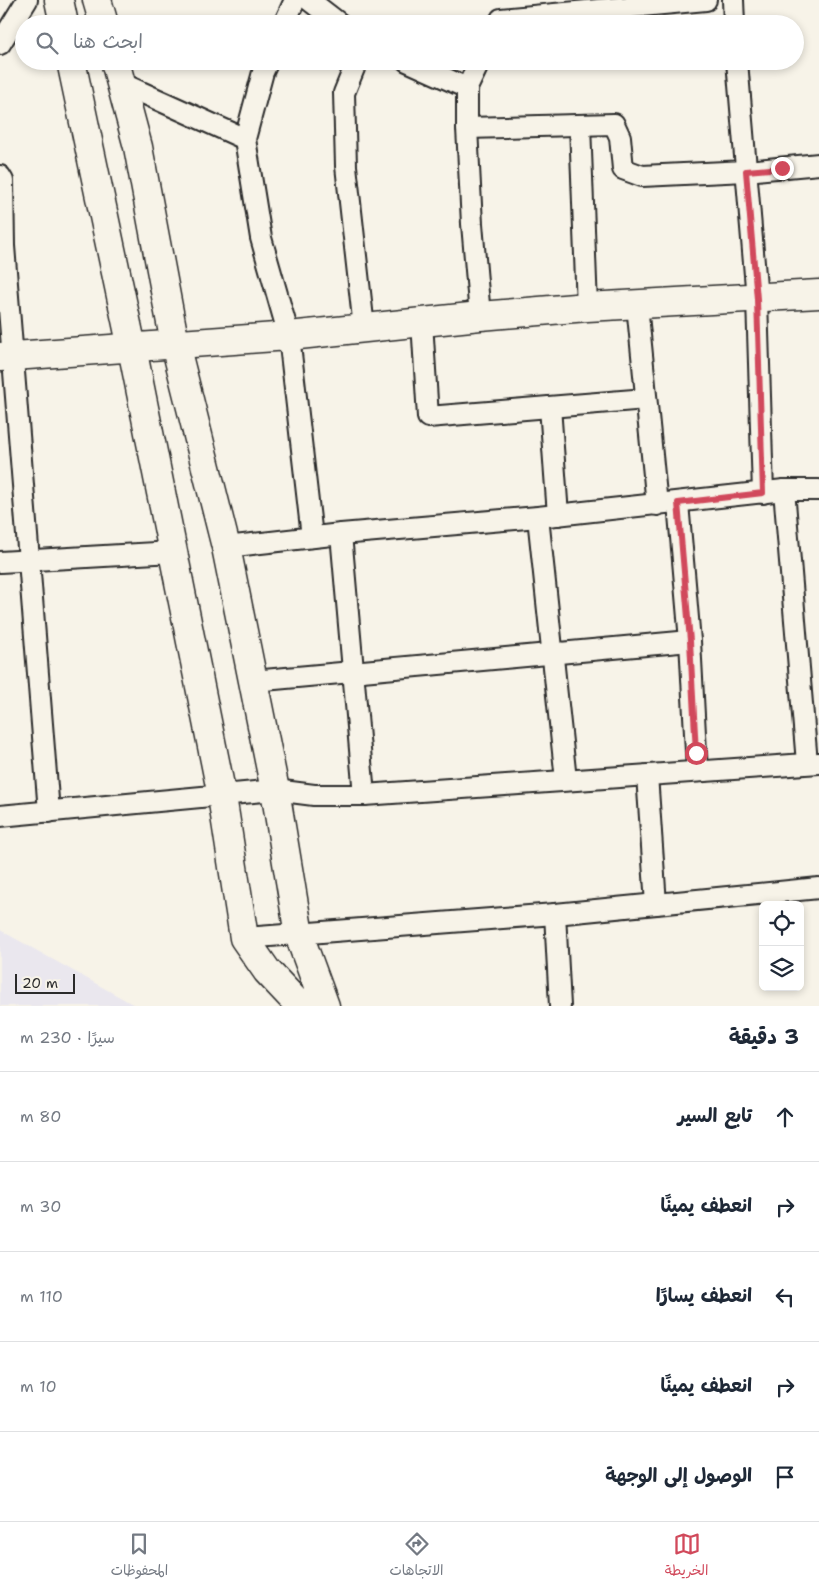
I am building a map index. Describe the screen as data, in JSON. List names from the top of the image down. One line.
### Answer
{"scale_bar":"20 m","page":{"search":"ابحث هنا","scale":"20 m","heading":["3 دقيقة","سيرًا · 230 m"],"list":[["تابع السير","80 m"],["انعطف يمينًا","30 m"],["انعطف يسارًا","110 m"],["انعطف يمينًا","10 m"],"الوصول إلى الوجهة"],"nav":["الخريطة","الاتجاهات","المحفوظات"]}}
